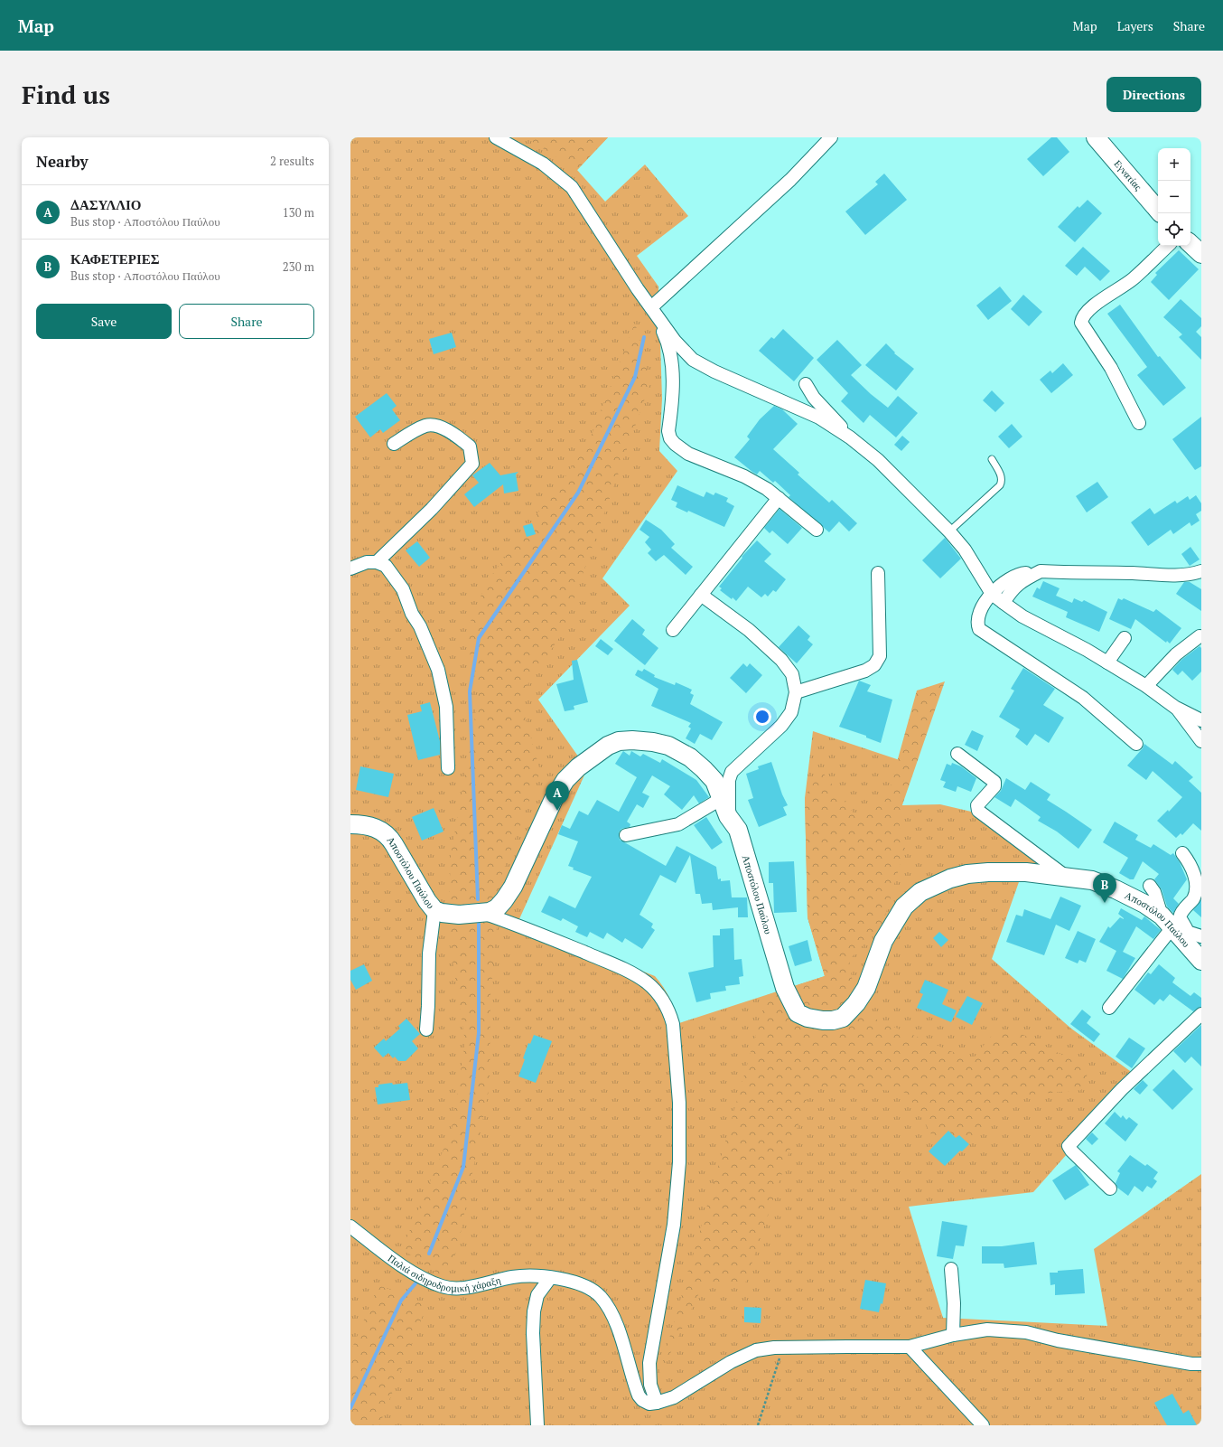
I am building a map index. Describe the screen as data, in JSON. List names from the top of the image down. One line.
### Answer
{"streets":{"street":["Εγνατίας","Αποστόλου Παύλου","Παλιά σιδηροδρομική χάραξη"]},"page":{"header":"Map","nav":["Map","Layers","Share"],"buttons":["Directions",["Save","Share"]],"title":"Find us","heading":["Nearby","2 results"],"map_buttons":["+","−"],"list":[{"mark":"A","name":"ΔΑΣΥΛΛΙΟ","note":"Bus stop · Αποστόλου Παύλου","value":"130 m"},{"mark":"B","name":"ΚΑΦΕΤΕΡΙΕΣ","note":"Bus stop · Αποστόλου Παύλου","value":"230 m"}],"pins":["A","B"]}}
